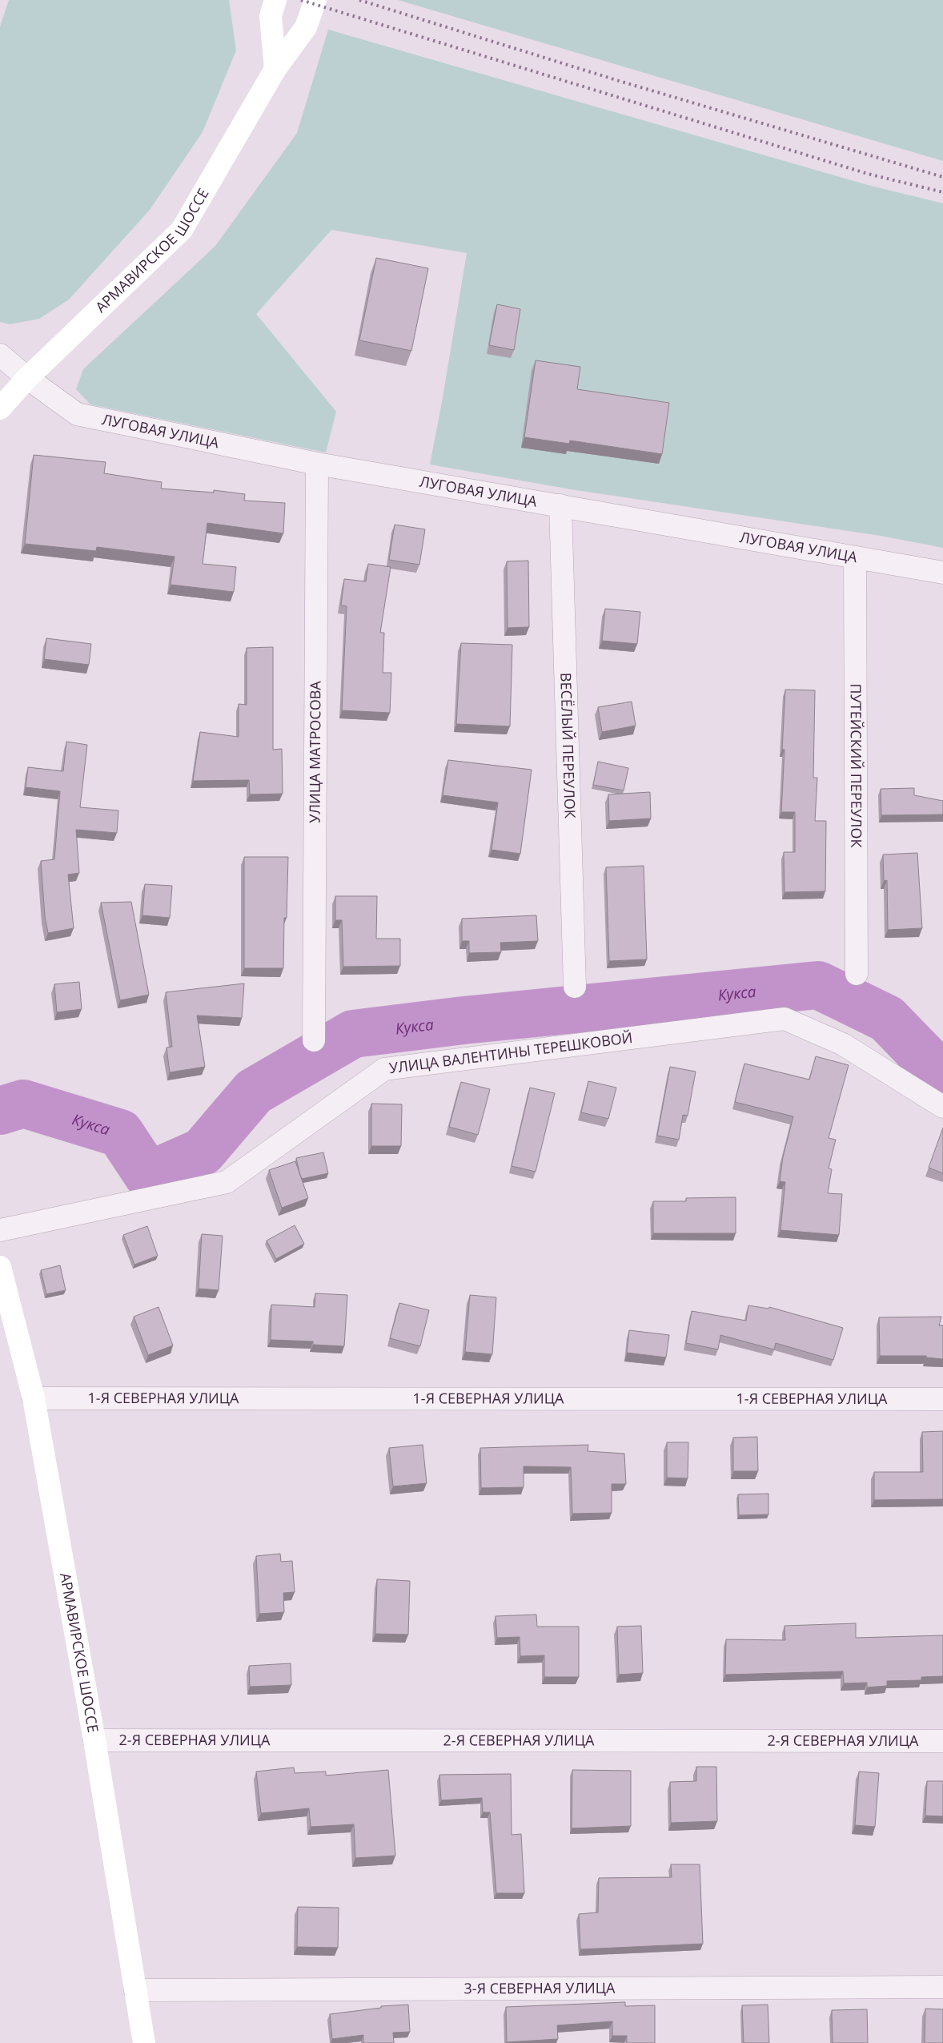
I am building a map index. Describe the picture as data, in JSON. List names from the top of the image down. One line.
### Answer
{"streets":{"main road":["АРМАВИРСКОЕ ШОССЕ"],"street":["ЛУГОВАЯ УЛИЦА","ВЕСЁЛЫЙ ПЕРЕУЛОК","УЛИЦА МАТРОСОВА","ПУТЕЙСКИЙ ПЕРЕУЛОК","УЛИЦА ВАЛЕНТИНЫ ТЕРЕШКОВОЙ","1-Я СЕВЕРНАЯ УЛИЦА","2-Я СЕВЕРНАЯ УЛИЦА","3-Я СЕВЕРНАЯ УЛИЦА"]},"crossings":[["АРМАВИРСКОЕ ШОССЕ","ЛУГОВАЯ УЛИЦА"],["АРМАВИРСКОЕ ШОССЕ","1-Я СЕВЕРНАЯ УЛИЦА"],["АРМАВИРСКОЕ ШОССЕ","2-Я СЕВЕРНАЯ УЛИЦА"],["АРМАВИРСКОЕ ШОССЕ","3-Я СЕВЕРНАЯ УЛИЦА"],["ЛУГОВАЯ УЛИЦА","ВЕСЁЛЫЙ ПЕРЕУЛОК"],["ЛУГОВАЯ УЛИЦА","УЛИЦА МАТРОСОВА"],["ЛУГОВАЯ УЛИЦА","ПУТЕЙСКИЙ ПЕРЕУЛОК"]],"water":["Кукса"]}
